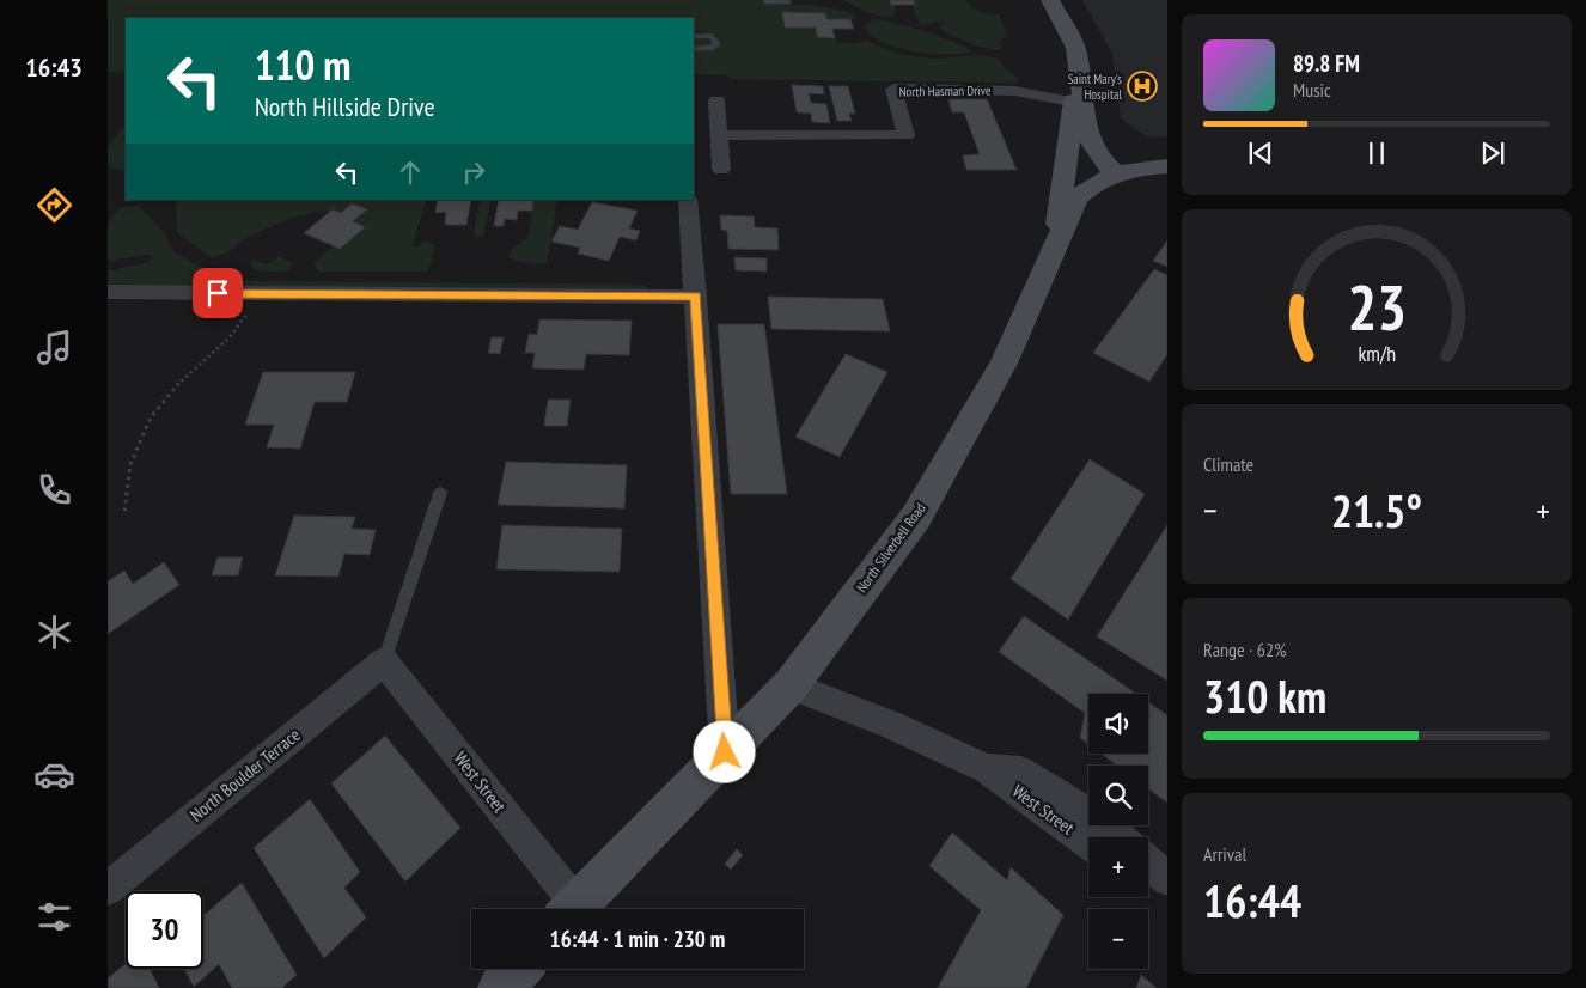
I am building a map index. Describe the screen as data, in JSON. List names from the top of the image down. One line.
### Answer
{"streets":{"main road":["North Silverbell Road"],"street":["North Hasman Drive","North Boulder Terrace","West Street"]},"crossings":[["North Silverbell Road","West Street"],["North Boulder Terrace","West Street"]],"places":{"hospital":["Saint Mary's Hospital"]},"page":{"tabs":"16:43","turn":["110 m","North Hillside Drive"],"song":["89.8 FM","Music"],"tile":["Climate",["Range · 62%","310 km"],["Arrival","16:44"]],"heat":["−","21.5°","+"],"map_buttons":["+","−"],"limit":"30","trip":"16:44 · 1 min · 230 m","gauge":["23","km/h"]}}
